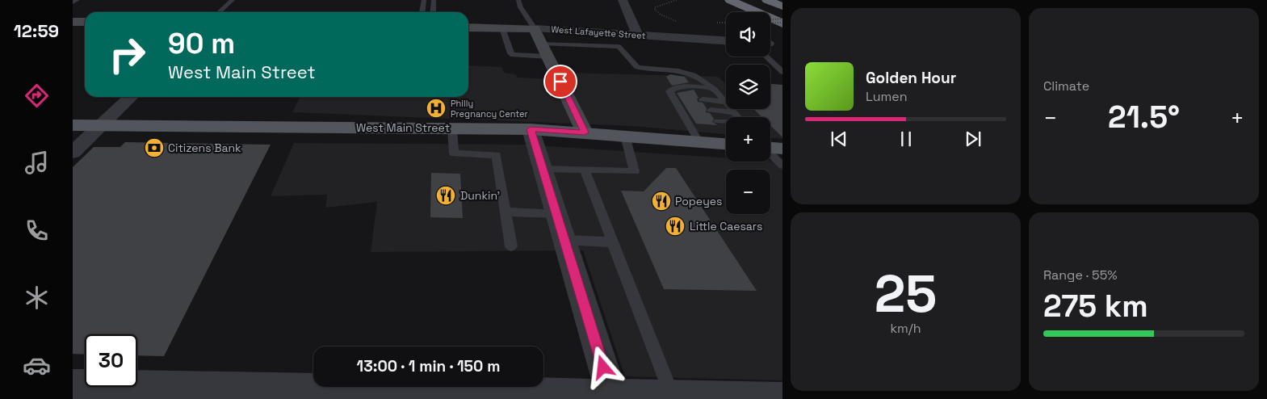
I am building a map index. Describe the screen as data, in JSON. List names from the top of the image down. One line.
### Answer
{"streets":{"main road":["West Main Street"],"street":["West Lafayette Street"]},"places":{"hospital":["Philly Pregnancy Center"],"bank":["Citizens Bank"],"restaurant":["Dunkin'","Popeyes","Little Caesars"]},"page":{"tabs":"12:59","tile":["Climate",["25","km/h"],["Range · 55%","275 km"]],"map_buttons":["+","−"],"turn":["90 m","West Main Street"],"song":["Golden Hour","Lumen"],"heat":["−","21.5°","+"],"limit":"30","trip":"13:00 · 1 min · 150 m"}}
